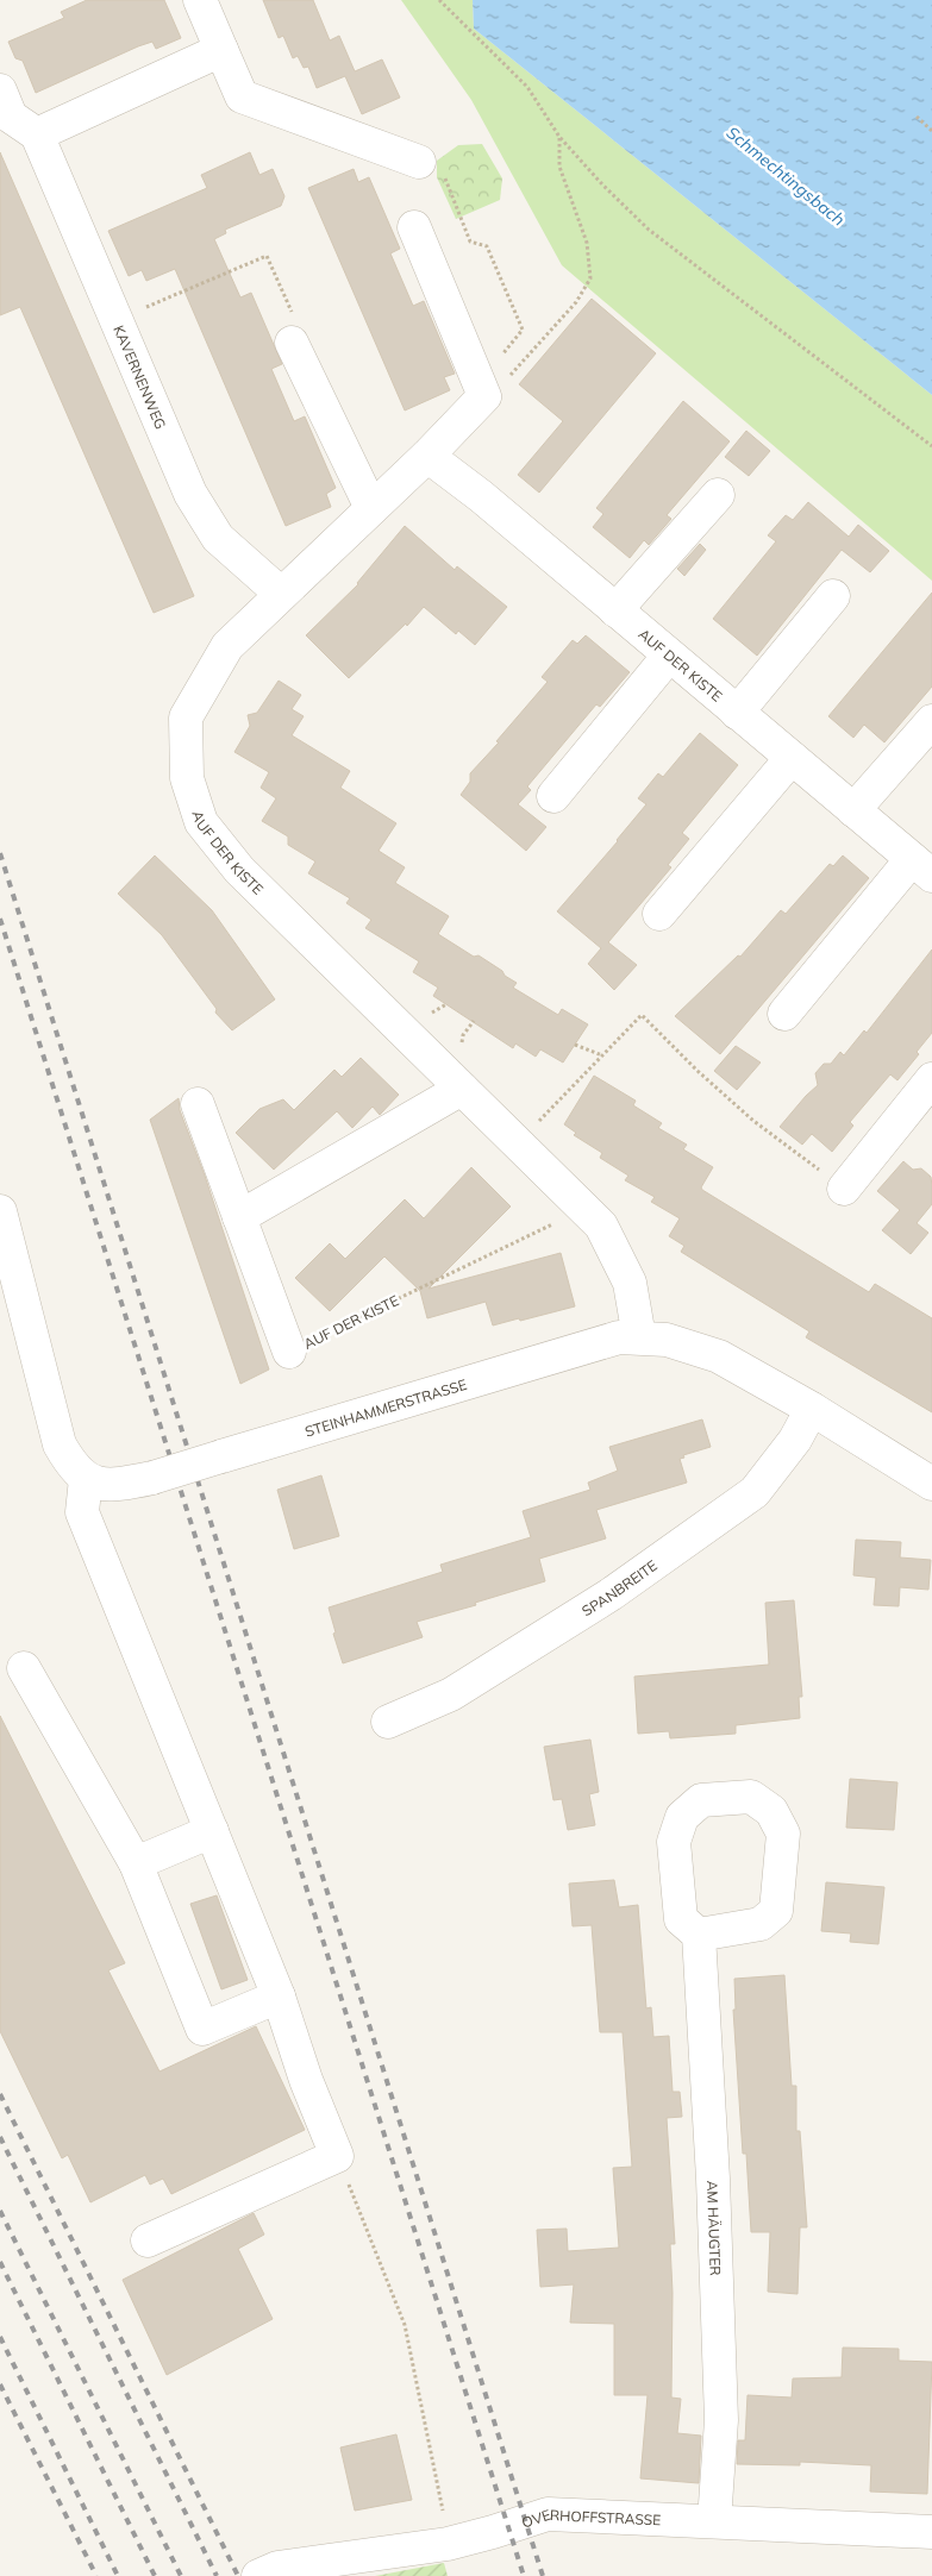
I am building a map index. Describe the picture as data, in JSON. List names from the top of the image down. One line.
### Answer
{"streets":{"street":["KAVERNENWEG","AUF DER KISTE","STEINHAMMERSTRASSE","SPANBREITE","AM HÄUGTER","OVERHOFFSTRASSE"]},"crossings":[["KAVERNENWEG","AUF DER KISTE"],["AUF DER KISTE","STEINHAMMERSTRASSE"],["STEINHAMMERSTRASSE","SPANBREITE"],["AM HÄUGTER","OVERHOFFSTRASSE"]],"water":["Schmechtingsbach"]}
